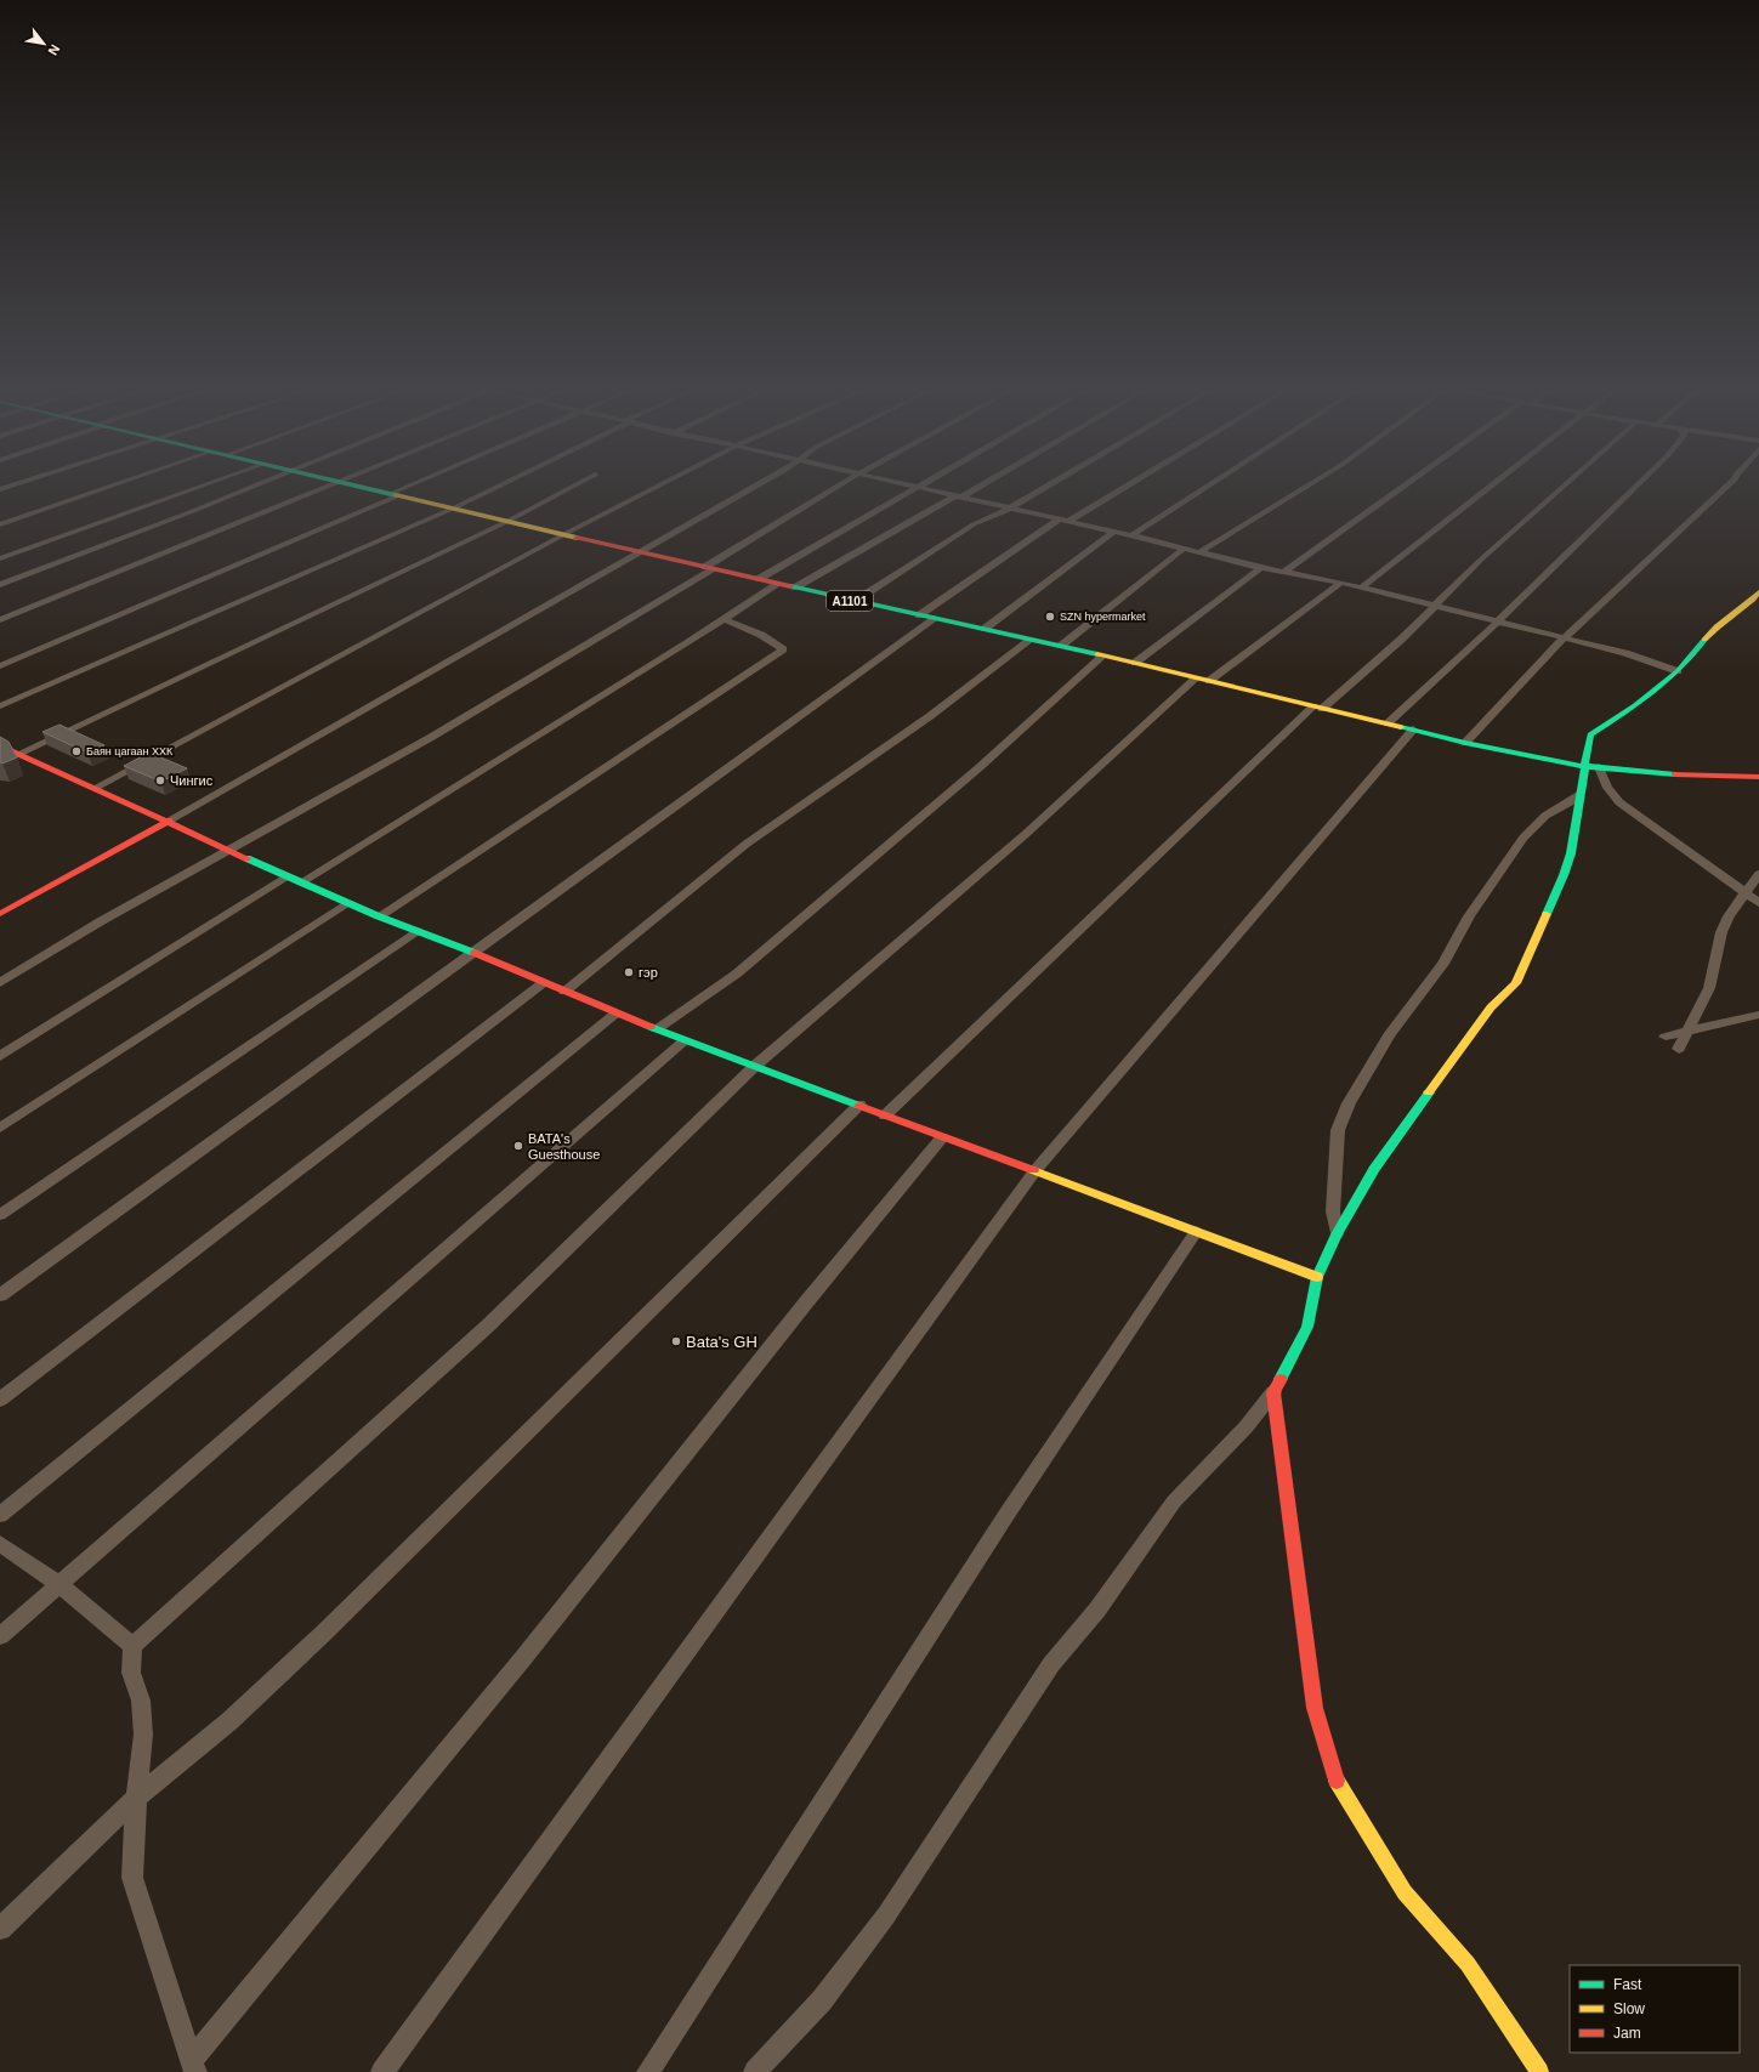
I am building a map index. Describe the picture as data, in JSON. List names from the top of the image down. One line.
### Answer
{"streets":{"main road":["A1101"]},"places":["SZN hypermarket","Баян цагаан ХХК","Чингис","гэр","BATA's Guesthouse","Bata's GH"],"legend":["Fast","Slow","Jam"],"north":"bottom right"}
